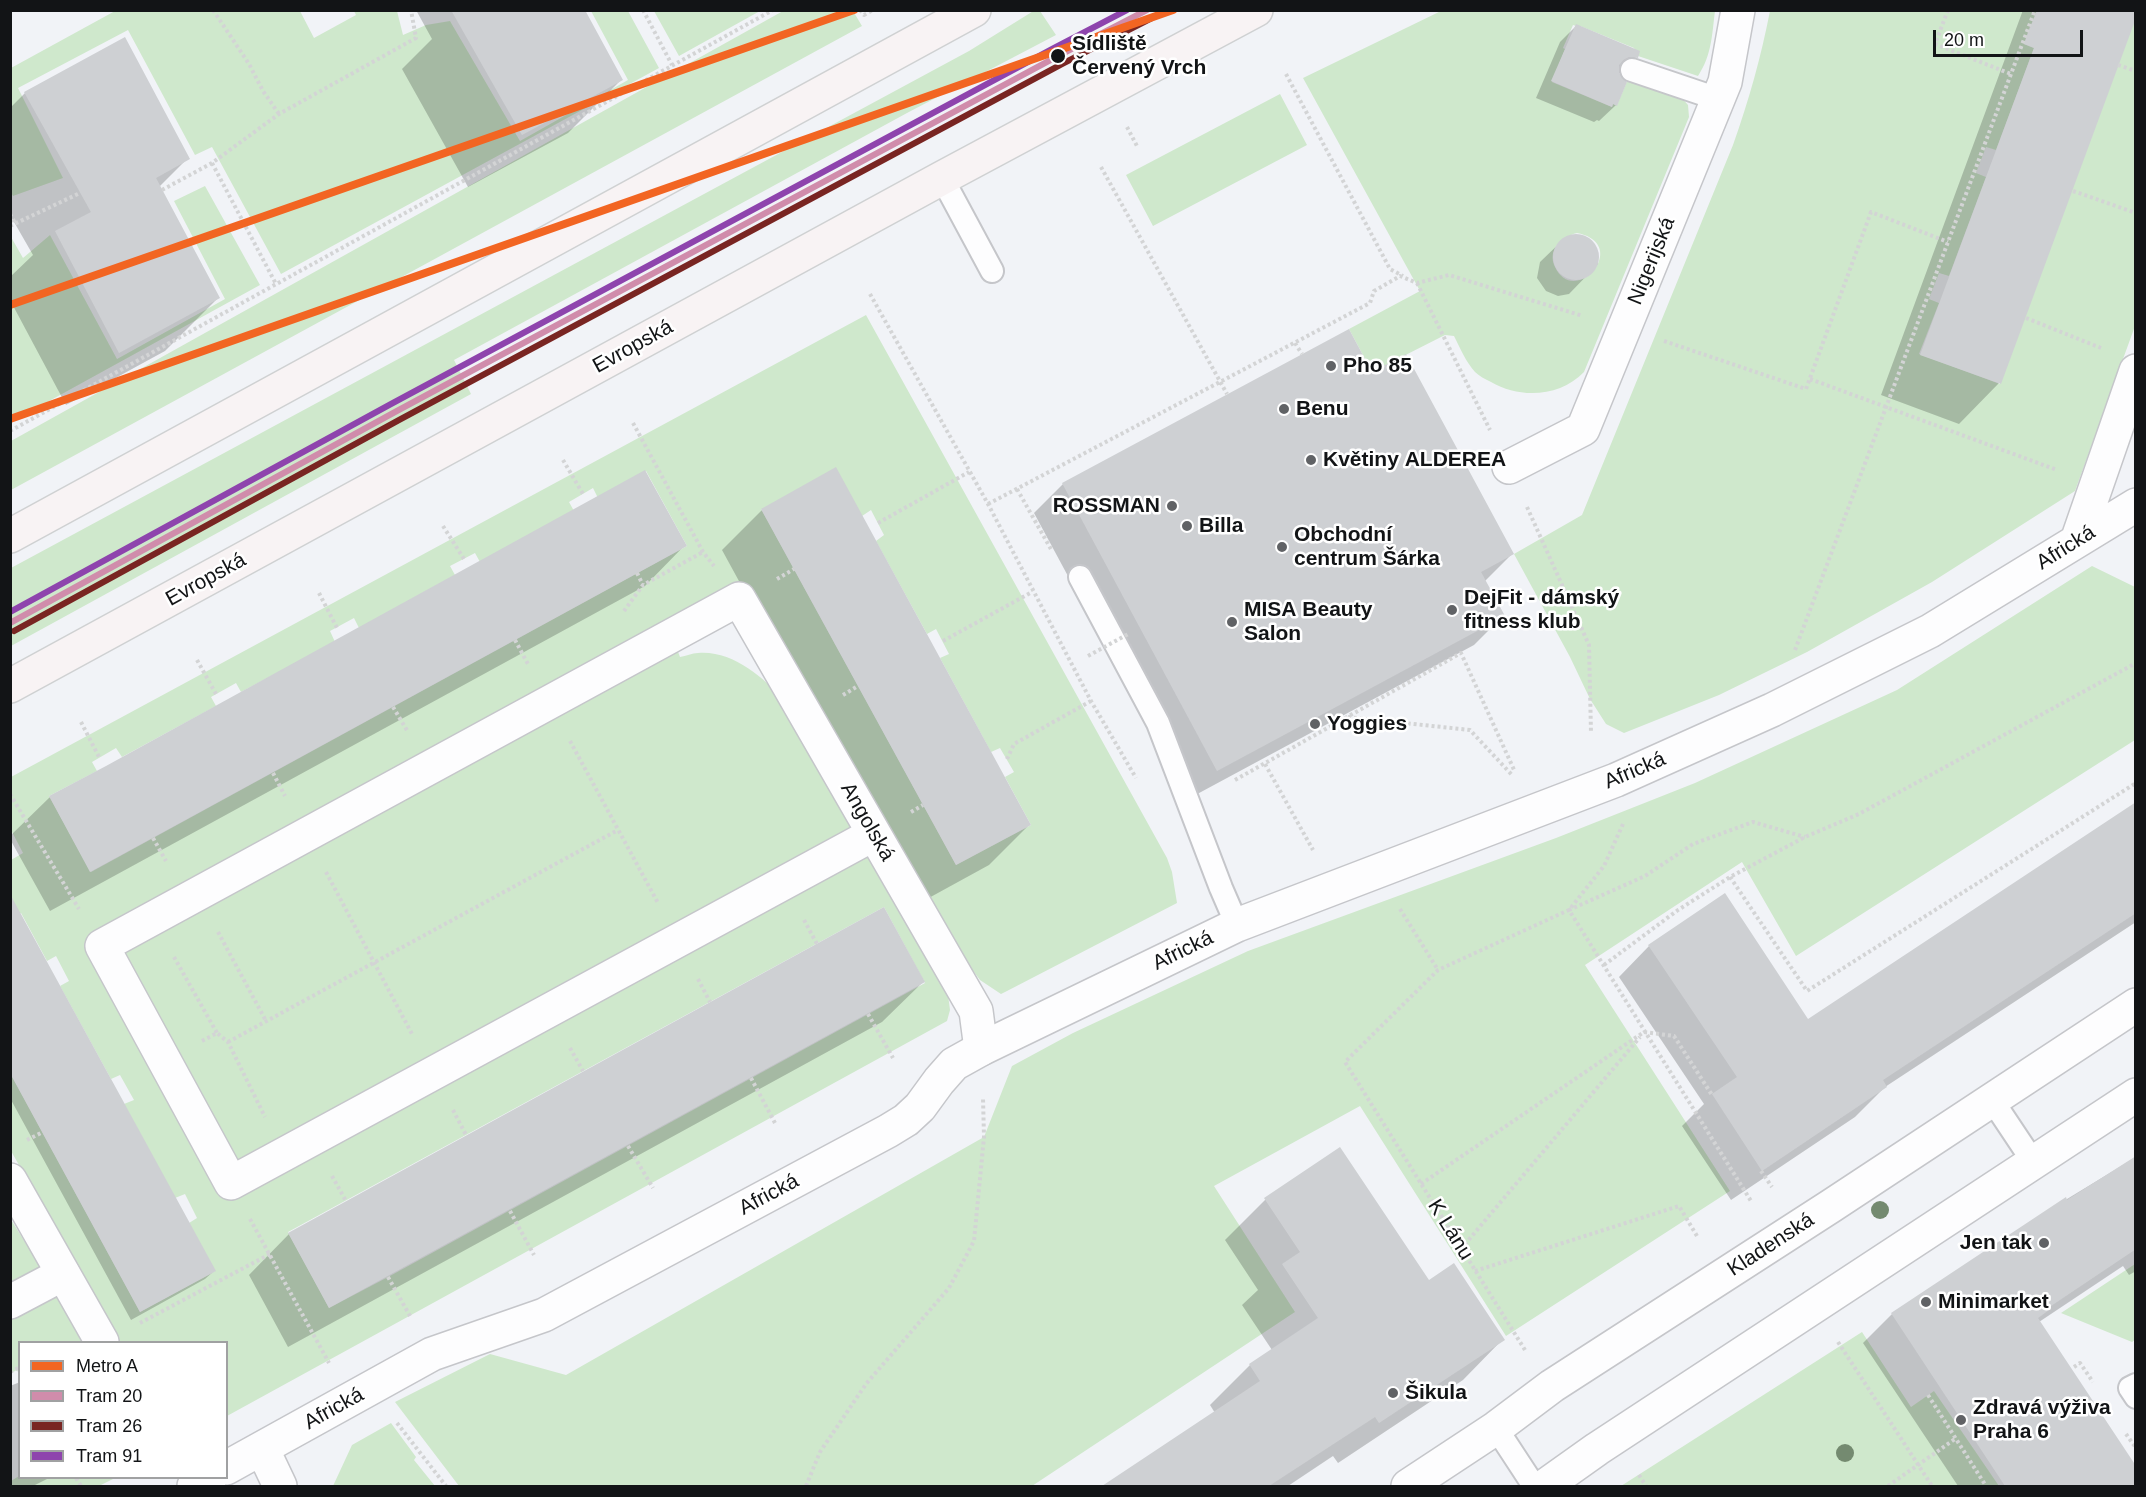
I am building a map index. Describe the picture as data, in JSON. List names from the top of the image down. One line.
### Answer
{"streets":{"main road":["Evropská"],"street":["Nigerijská","Africká","Angolská","Kladenská"],"path":["K Lánu"]},"crossings":[["Africká","Angolská"]],"places":["Sídliště Červený Vrch","Pho 85","Benu","Květiny ALDEREA","ROSSMAN","Billa","Obchodní centrum Šárka","DejFit - dámský fitness klub","MISA Beauty Salon","Yoggies","Jen tak","Minimarket","Šikula","Zdravá výživa Praha 6"],"lines":["metro line A","tram line 20","tram line 91","tram line 26"],"legend":["Metro A","Tram 20","Tram 26","Tram 91"],"scale_bar":"20 m"}
